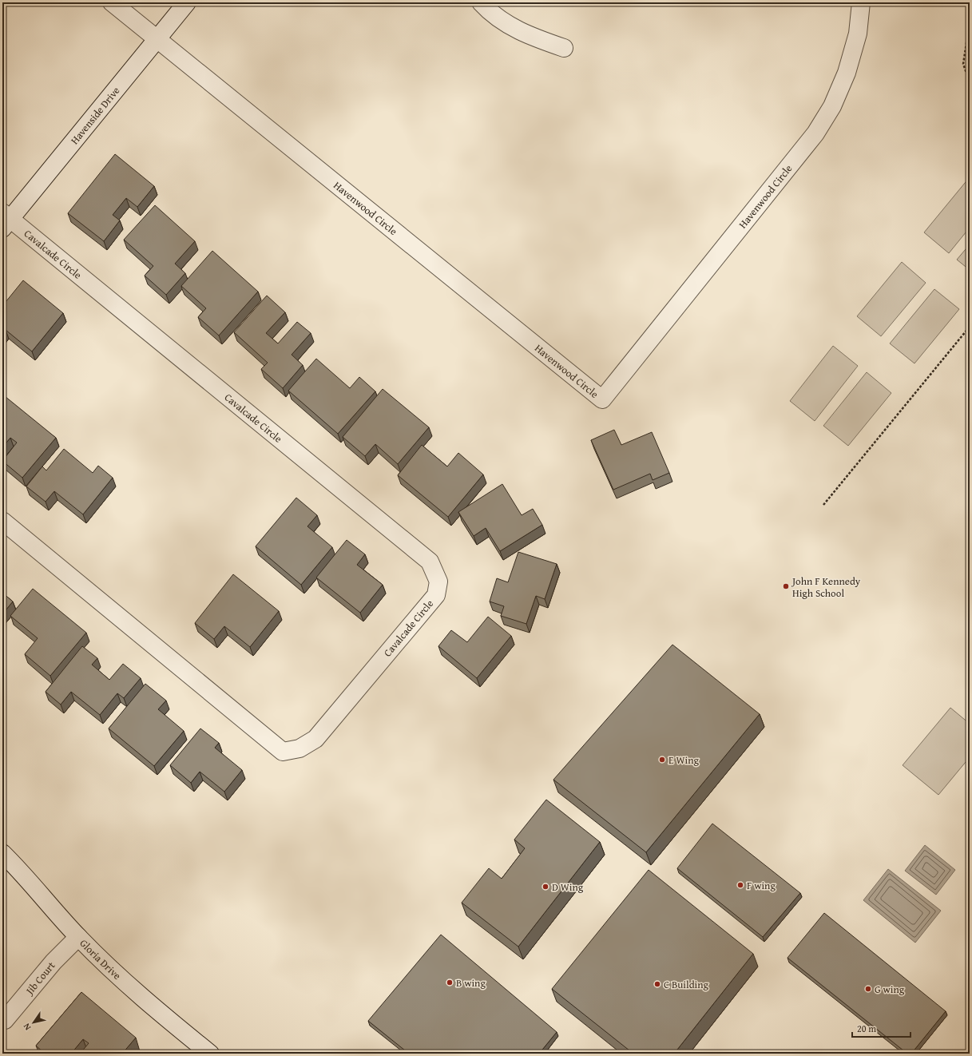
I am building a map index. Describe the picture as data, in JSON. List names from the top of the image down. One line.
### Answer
{"streets":{"street":["Havenside Drive","Havenwood Circle","Cavalcade Circle","Gloria Drive","Jib Court"]},"crossings":[["Havenside Drive","Havenwood Circle"],["Havenside Drive","Cavalcade Circle"],["Gloria Drive","Jib Court"]],"places":["John F Kennedy High School","E Wing","F wing","D Wing","B wing","C Building","G wing"],"scale_bar":"20 m","north":"bottom left"}
